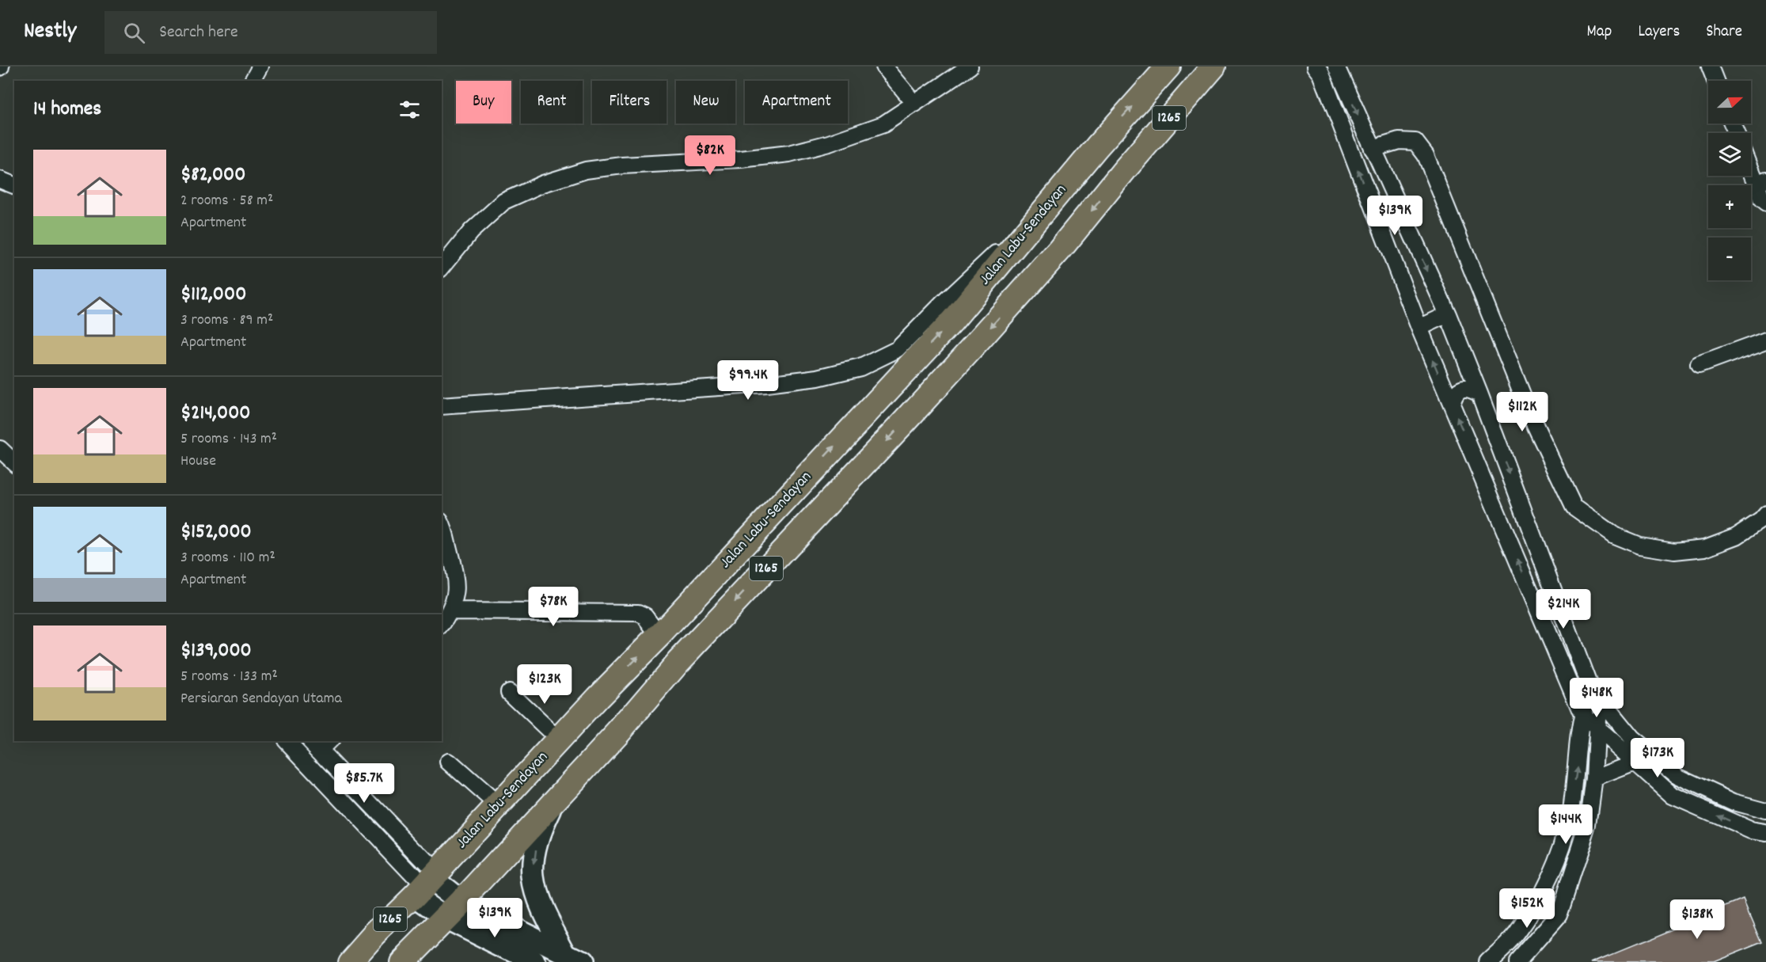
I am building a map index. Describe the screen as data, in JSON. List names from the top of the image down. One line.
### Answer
{"streets":{"main road":["1265","Jalan Labu-Sendayan"]},"north":"right","page":{"header":"Nestly","search":"Search here","nav":["Map","Layers","Share"],"map_buttons":["+","−"],"chip":["Buy","Rent","Filters","New","Apartment"],"heading":"14 homes","price":["$82K","$139K","$99.4K","$112K","$78K","$214K","$123K","$148K","$173K","$85.7K","$144K","$152K","$139K","$138K"],"list":[{"name":"$82,000","note":"2 rooms · 58 m² · Apartment"},{"name":"$112,000","note":"3 rooms · 89 m² · Apartment"},{"name":"$214,000","note":"5 rooms · 143 m² · House"},{"name":"$152,000","note":"3 rooms · 110 m² · Apartment"},{"name":"$139,000","note":"5 rooms · 133 m² · Persiaran Sendayan Utama"}]}}
